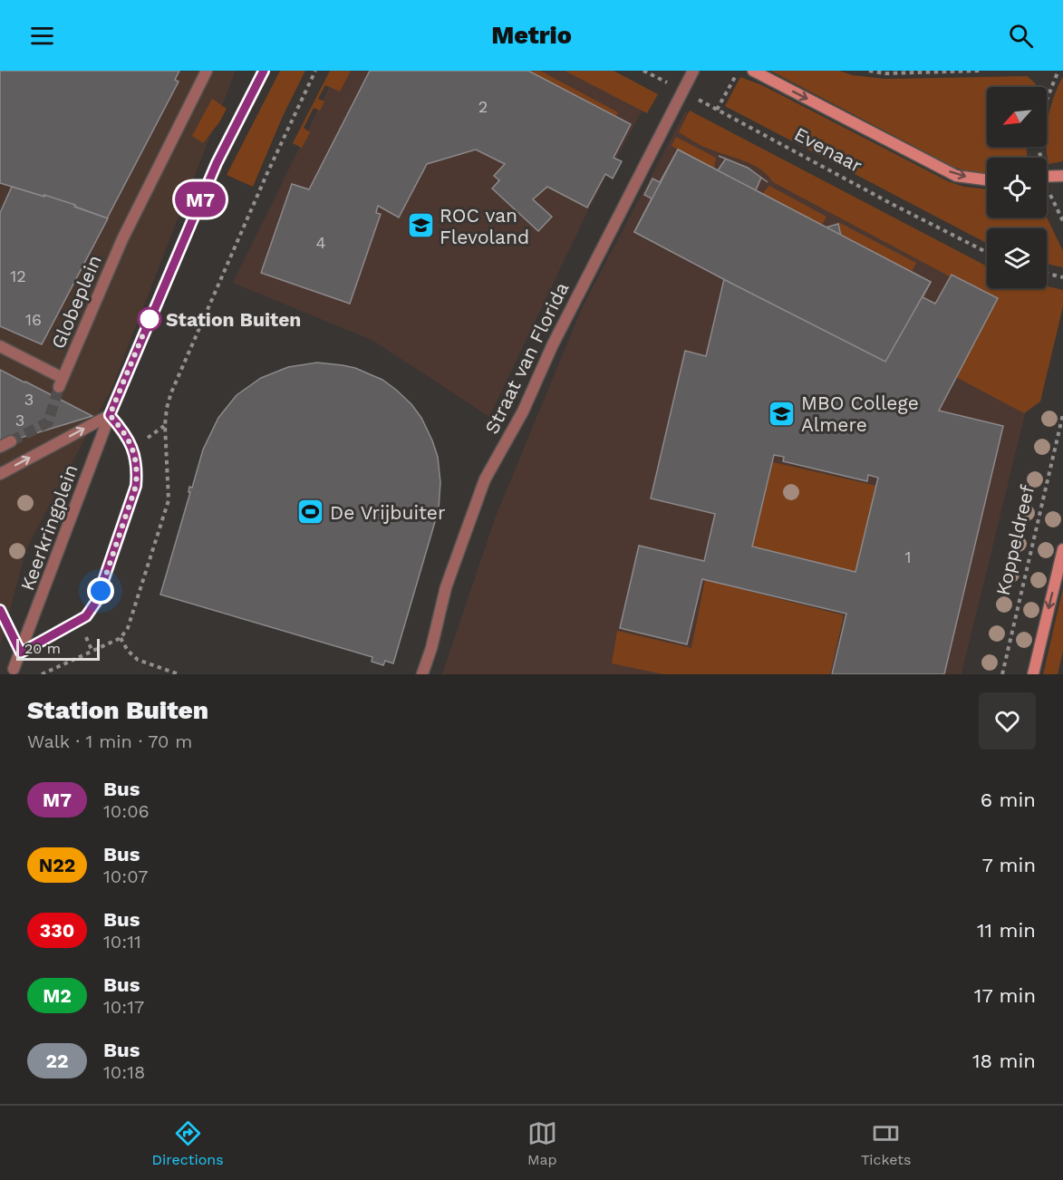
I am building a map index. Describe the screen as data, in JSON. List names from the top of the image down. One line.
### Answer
{"streets":{"main road":["Evenaar"],"street":["Globeplein","Straat van Florida","Keerkringplein"],"path":["Koppeldreef"]},"crossings":[["Evenaar","Straat van Florida"]],"places":{"school or university":["ROC van Flevoland","MBO College Almere"],"other":["Station Buiten"],"sports":["De Vrijbuiter"]},"lines":["bus line M7"],"house_numbers":["2","4","12","16","3","3","1"],"scale_bar":"20 m","north":"bottom left","page":{"header":"Metrio","on_map":"M7","scale":"20 m","heading":["Station Buiten","Walk · 1 min · 70 m"],"list":[{"mark":"M7","name":"Bus","note":"10:06","value":"6 min"},{"mark":"N22","name":"Bus","note":"10:07","value":"7 min"},{"mark":"330","name":"Bus","note":"10:11","value":"11 min"},{"mark":"M2","name":"Bus","note":"10:17","value":"17 min"},{"mark":"22","name":"Bus","note":"10:18","value":"18 min"}],"tabs":["Directions","Map","Tickets"]}}
